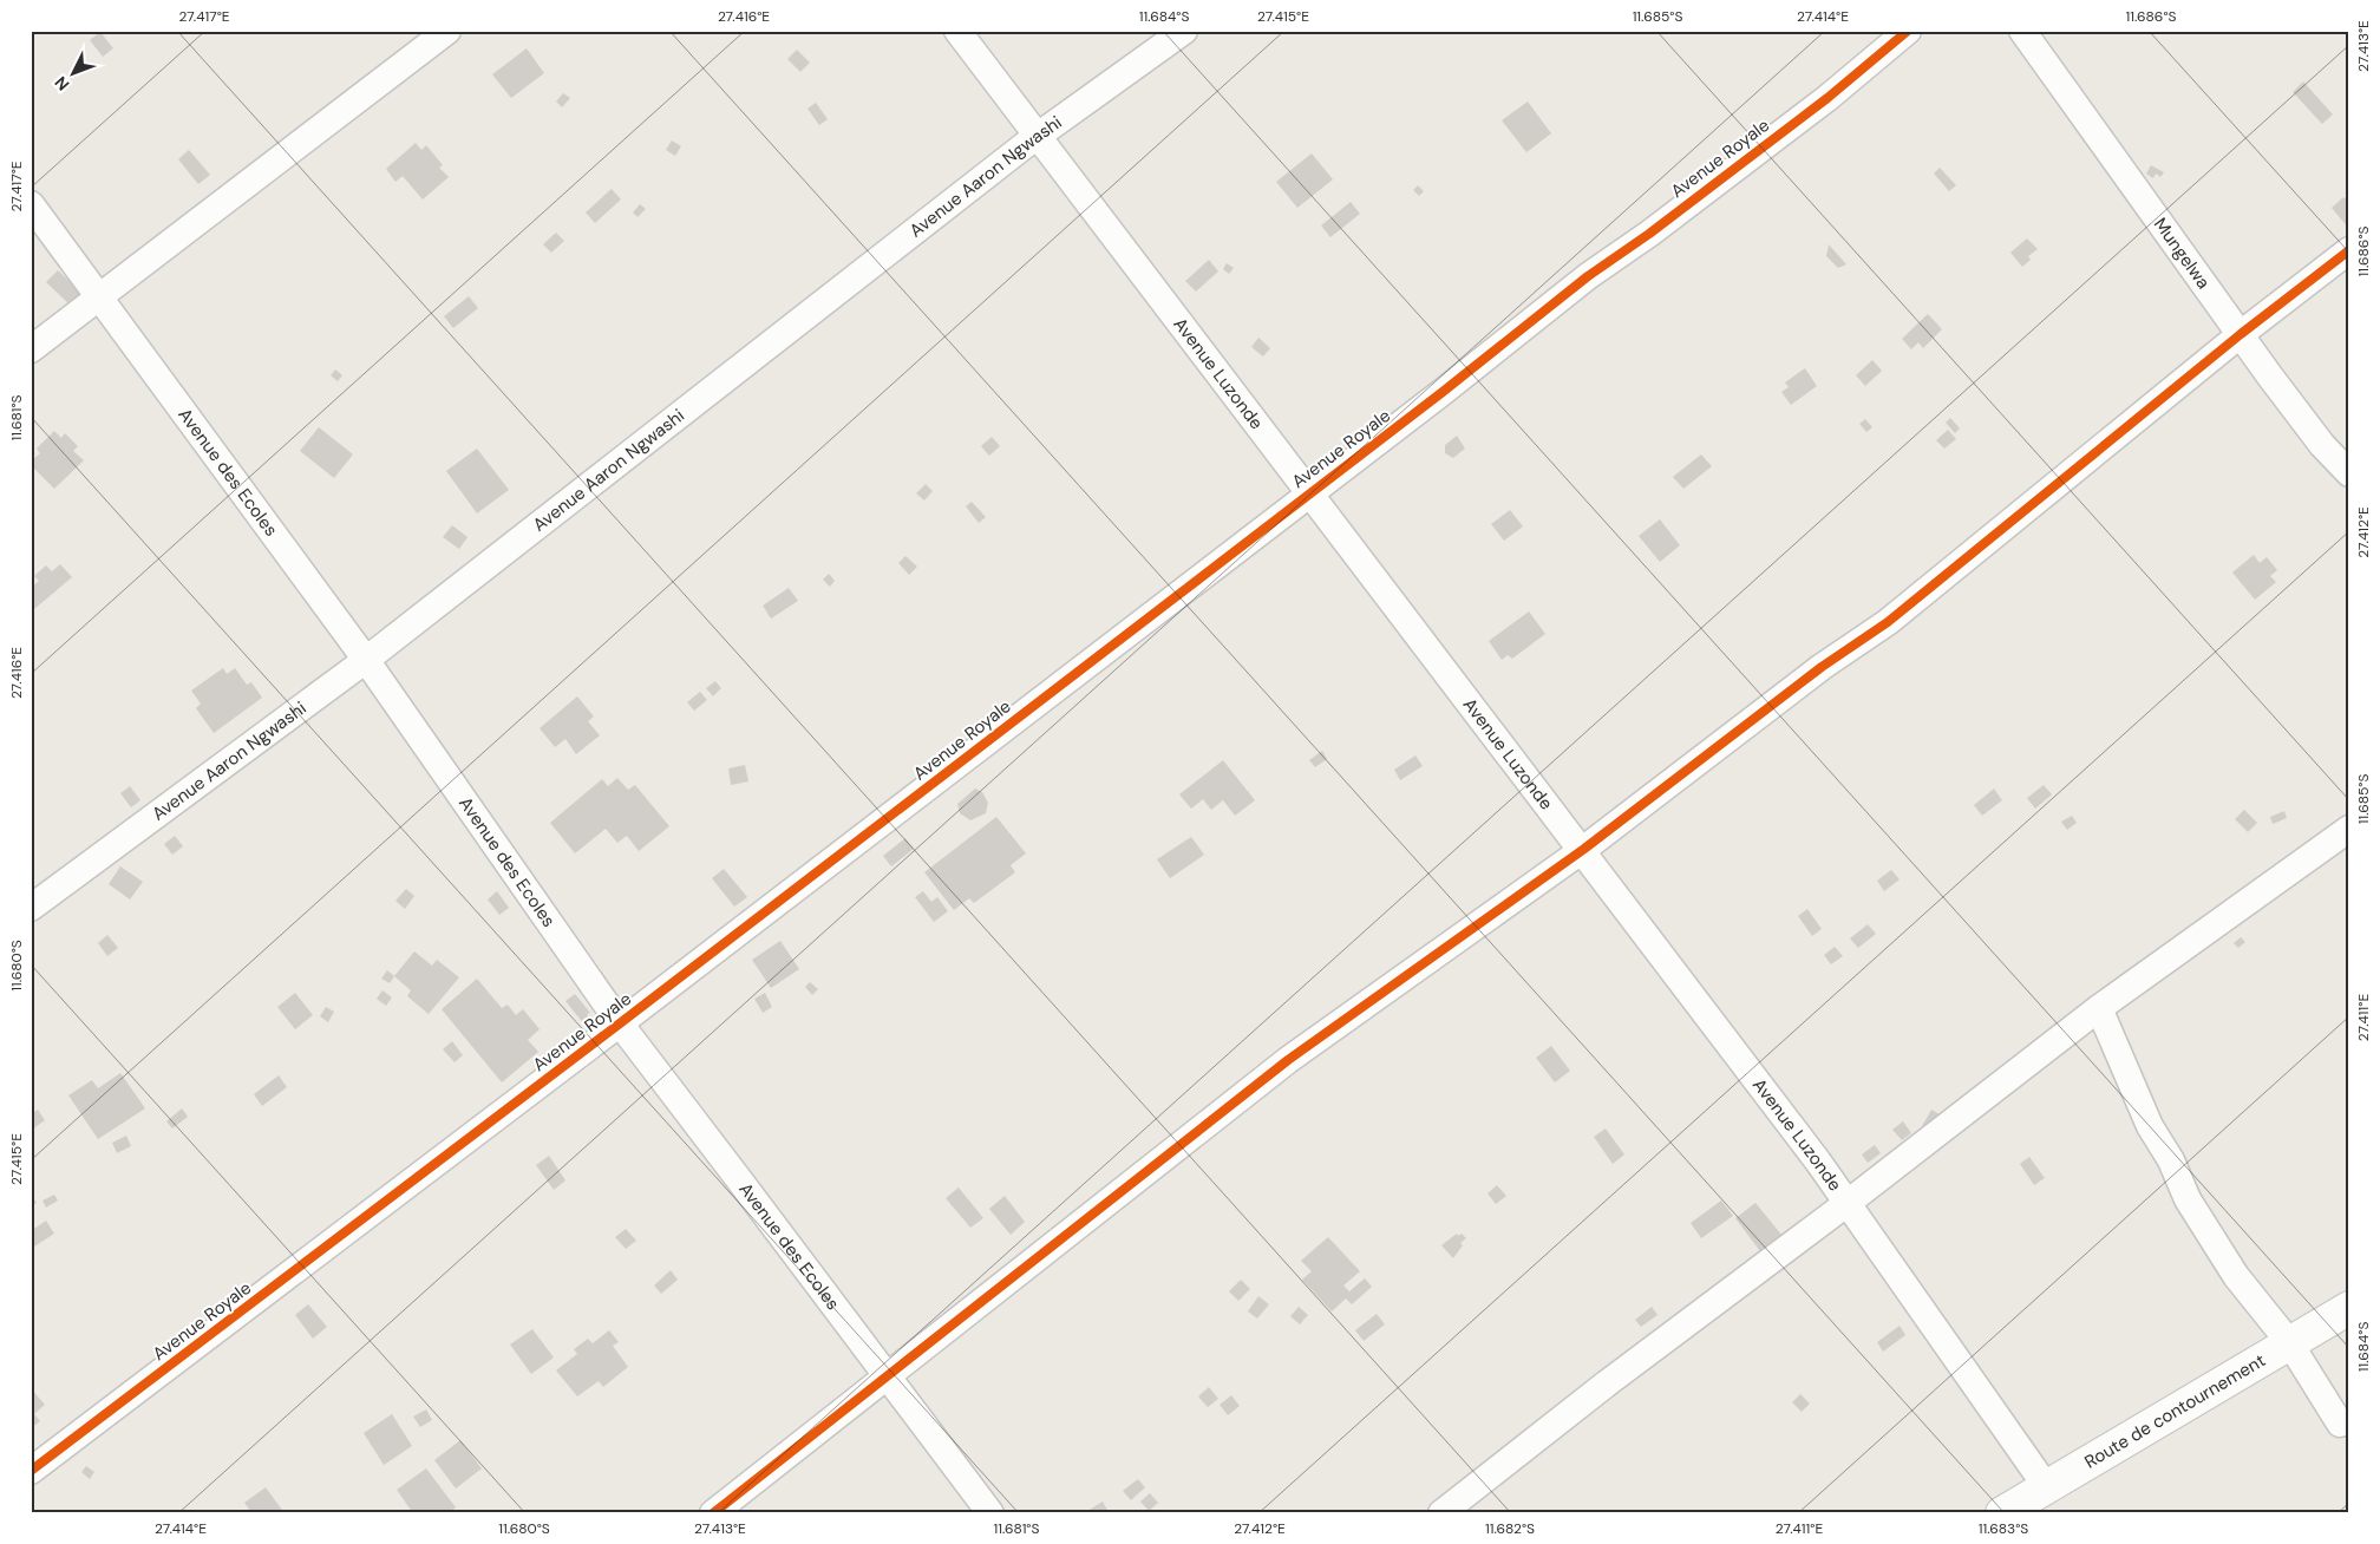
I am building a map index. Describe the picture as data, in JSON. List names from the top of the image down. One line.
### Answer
{"streets":{"street":["Avenue Royale","Avenue Aaron Ngwashi","Mungelwa","Avenue Luzonde","Avenue des Ecoles","Route de contournement"]},"crossings":[["Avenue Royale","Avenue Luzonde"],["Avenue Royale","Avenue des Ecoles"],["Avenue Aaron Ngwashi","Avenue Luzonde"],["Avenue Aaron Ngwashi","Avenue des Ecoles"],["Avenue Luzonde","Route de contournement"]],"north":"bottom left","coordinates":["27.417°E","27.416°E","11.684°S","27.415°E","11.685°S","27.414°E","11.686°S","27.413°E","11.681°S","27.412°E","11.680°S","27.411°E","11.682°S","11.683°S"]}
